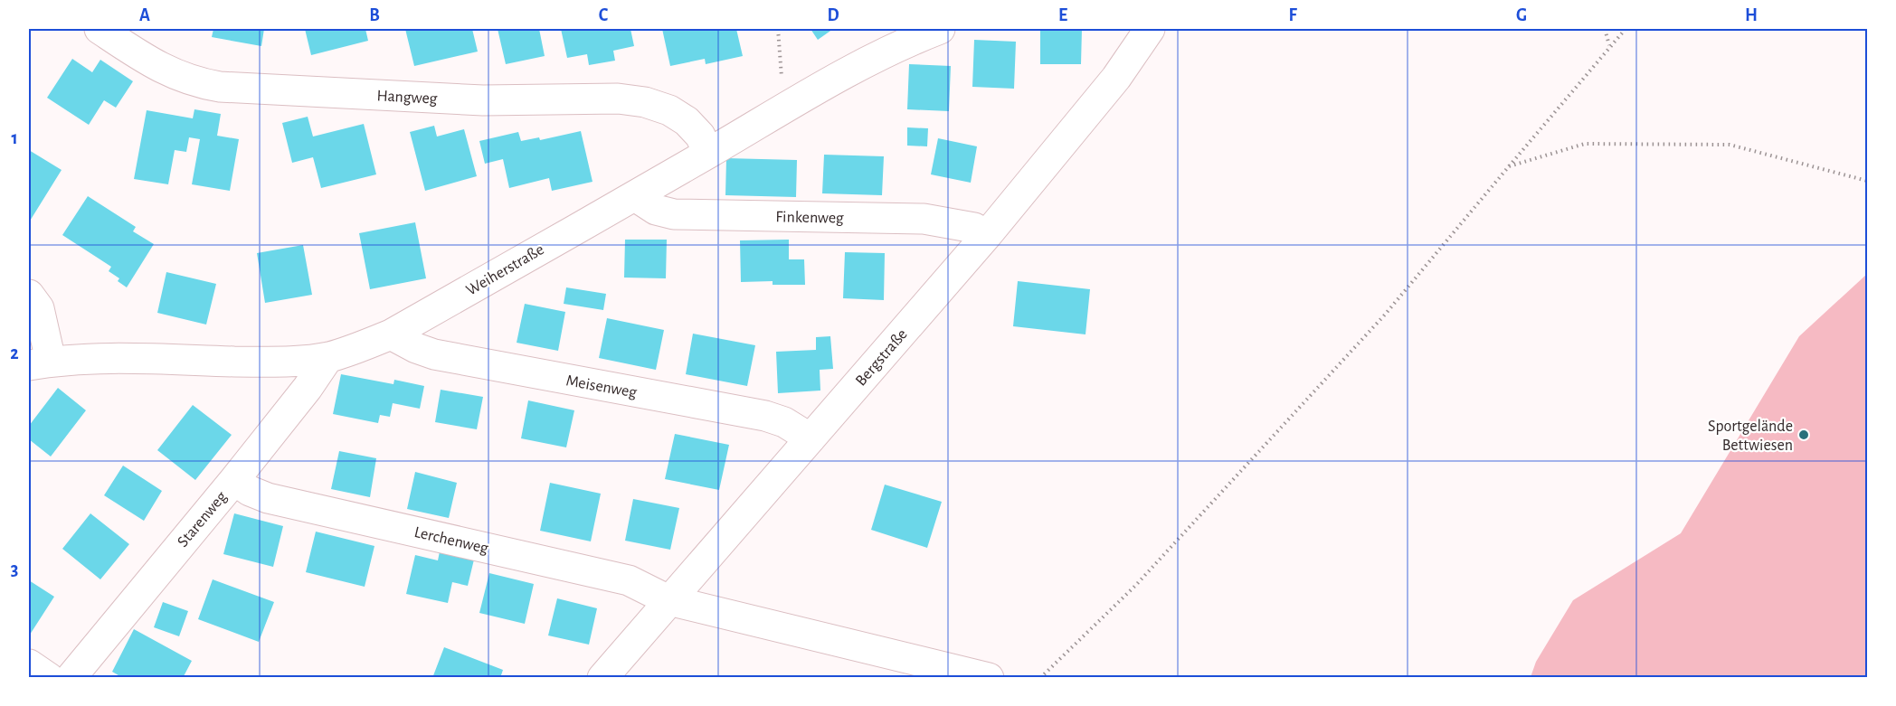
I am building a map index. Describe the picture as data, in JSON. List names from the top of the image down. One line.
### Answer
{"streets":{"street":["Hangweg","Finkenweg","Weiherstraße","Bergstraße","Meisenweg","Starenweg","Lerchenweg"]},"crossings":[["Hangweg","Weiherstraße"],["Finkenweg","Weiherstraße"],["Finkenweg","Bergstraße"],["Weiherstraße","Meisenweg"],["Weiherstraße","Starenweg"],["Bergstraße","Meisenweg"],["Bergstraße","Lerchenweg"],["Starenweg","Lerchenweg"]],"places":["Sportgelände Bettwiesen"],"grid":{"columns":["A","B","C","D","E","F","G","H"],"rows":["1","2","3"]}}
